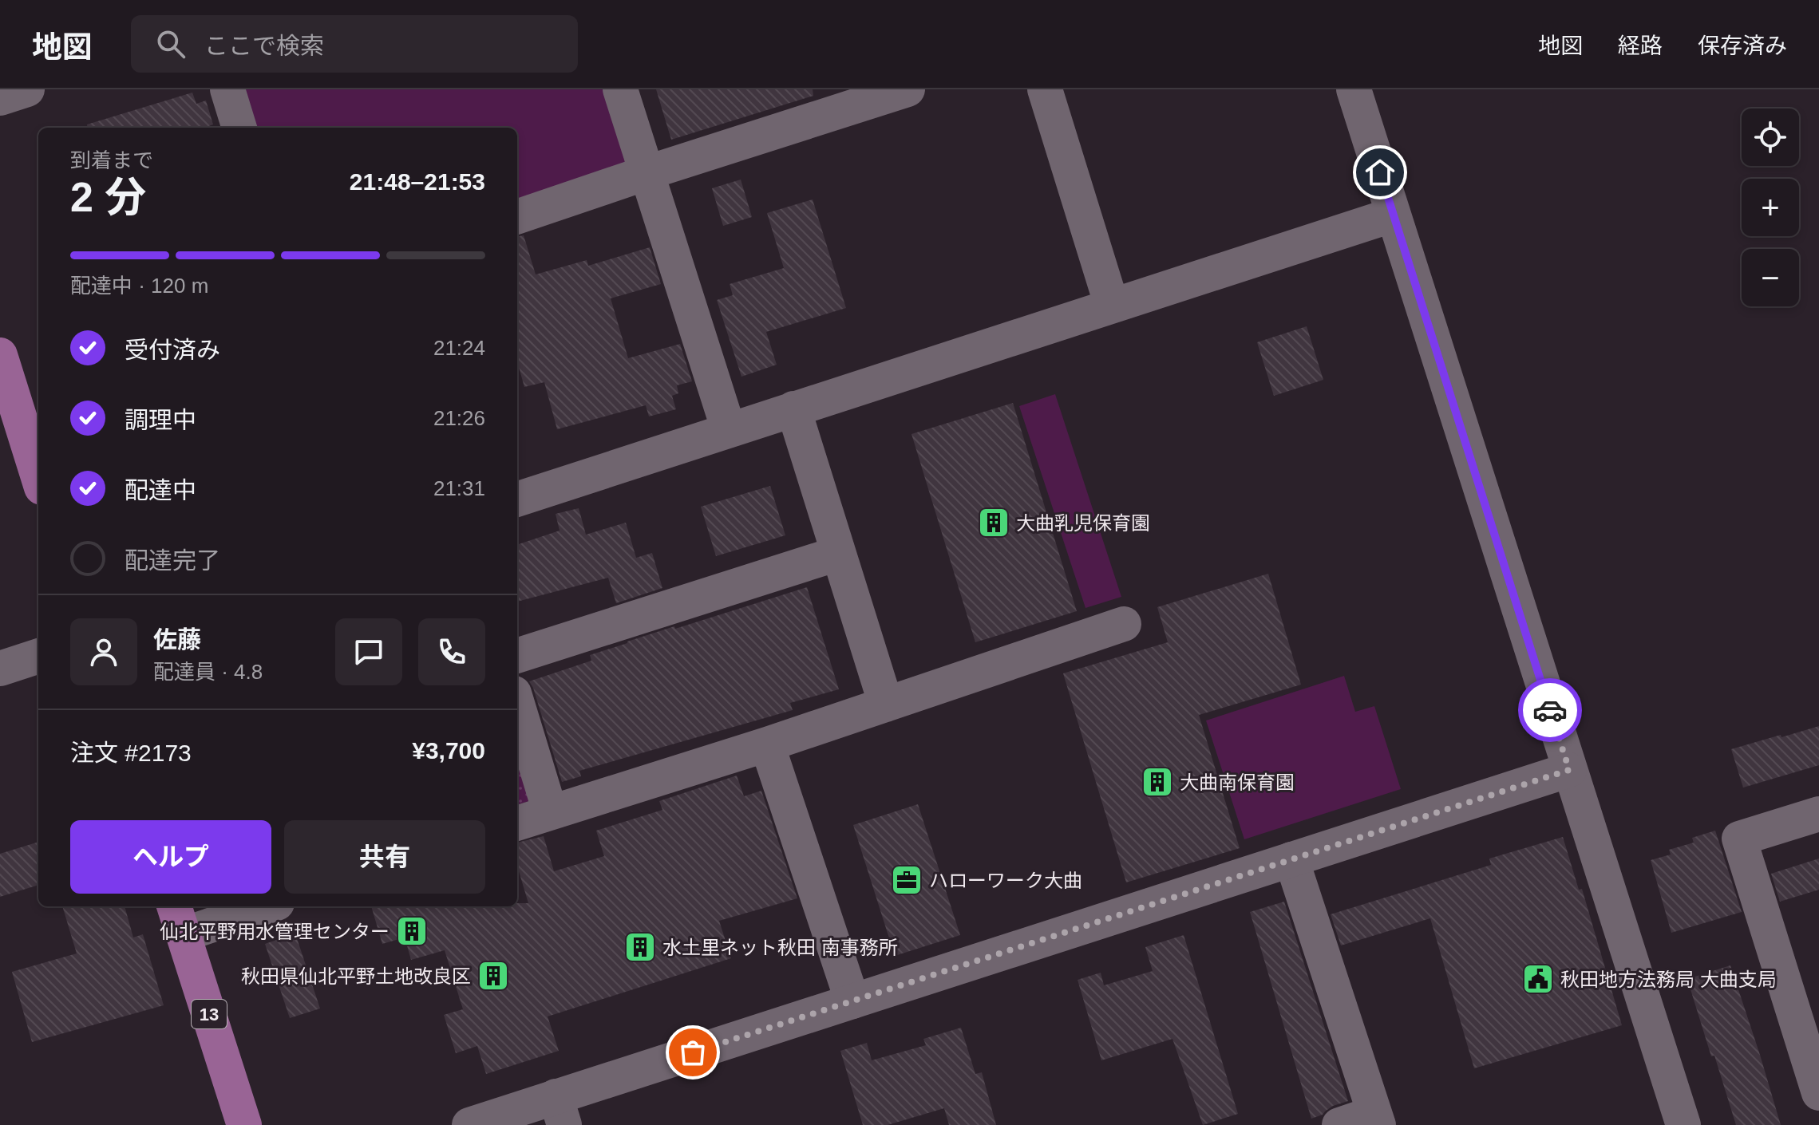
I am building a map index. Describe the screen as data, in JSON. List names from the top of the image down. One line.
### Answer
{"streets":{"main road":["13"]},"places":{"building":["大曲乳児保育園","大曲南保育園","仙北平野用水管理センター","水土里ネット秋田 南事務所","秋田県仙北平野土地改良区"],"office":["ハローワーク大曲"],"public building":["秋田地方法務局 大曲支局"]},"page":{"header":"地図","search":"ここで検索","nav":["地図","経路","保存済み"],"map_buttons":["+","−"],"heading":["2 分","到着まで","21:48–21:53"],"panel":["佐藤","配達員 · 4.8","注文 #2173","¥3,700"],"bar":"配達中 · 120 m","list":[["受付済み","21:24"],["調理中","21:26"],["配達中","21:31"],"配達完了"],"buttons":["ヘルプ","共有"]}}
